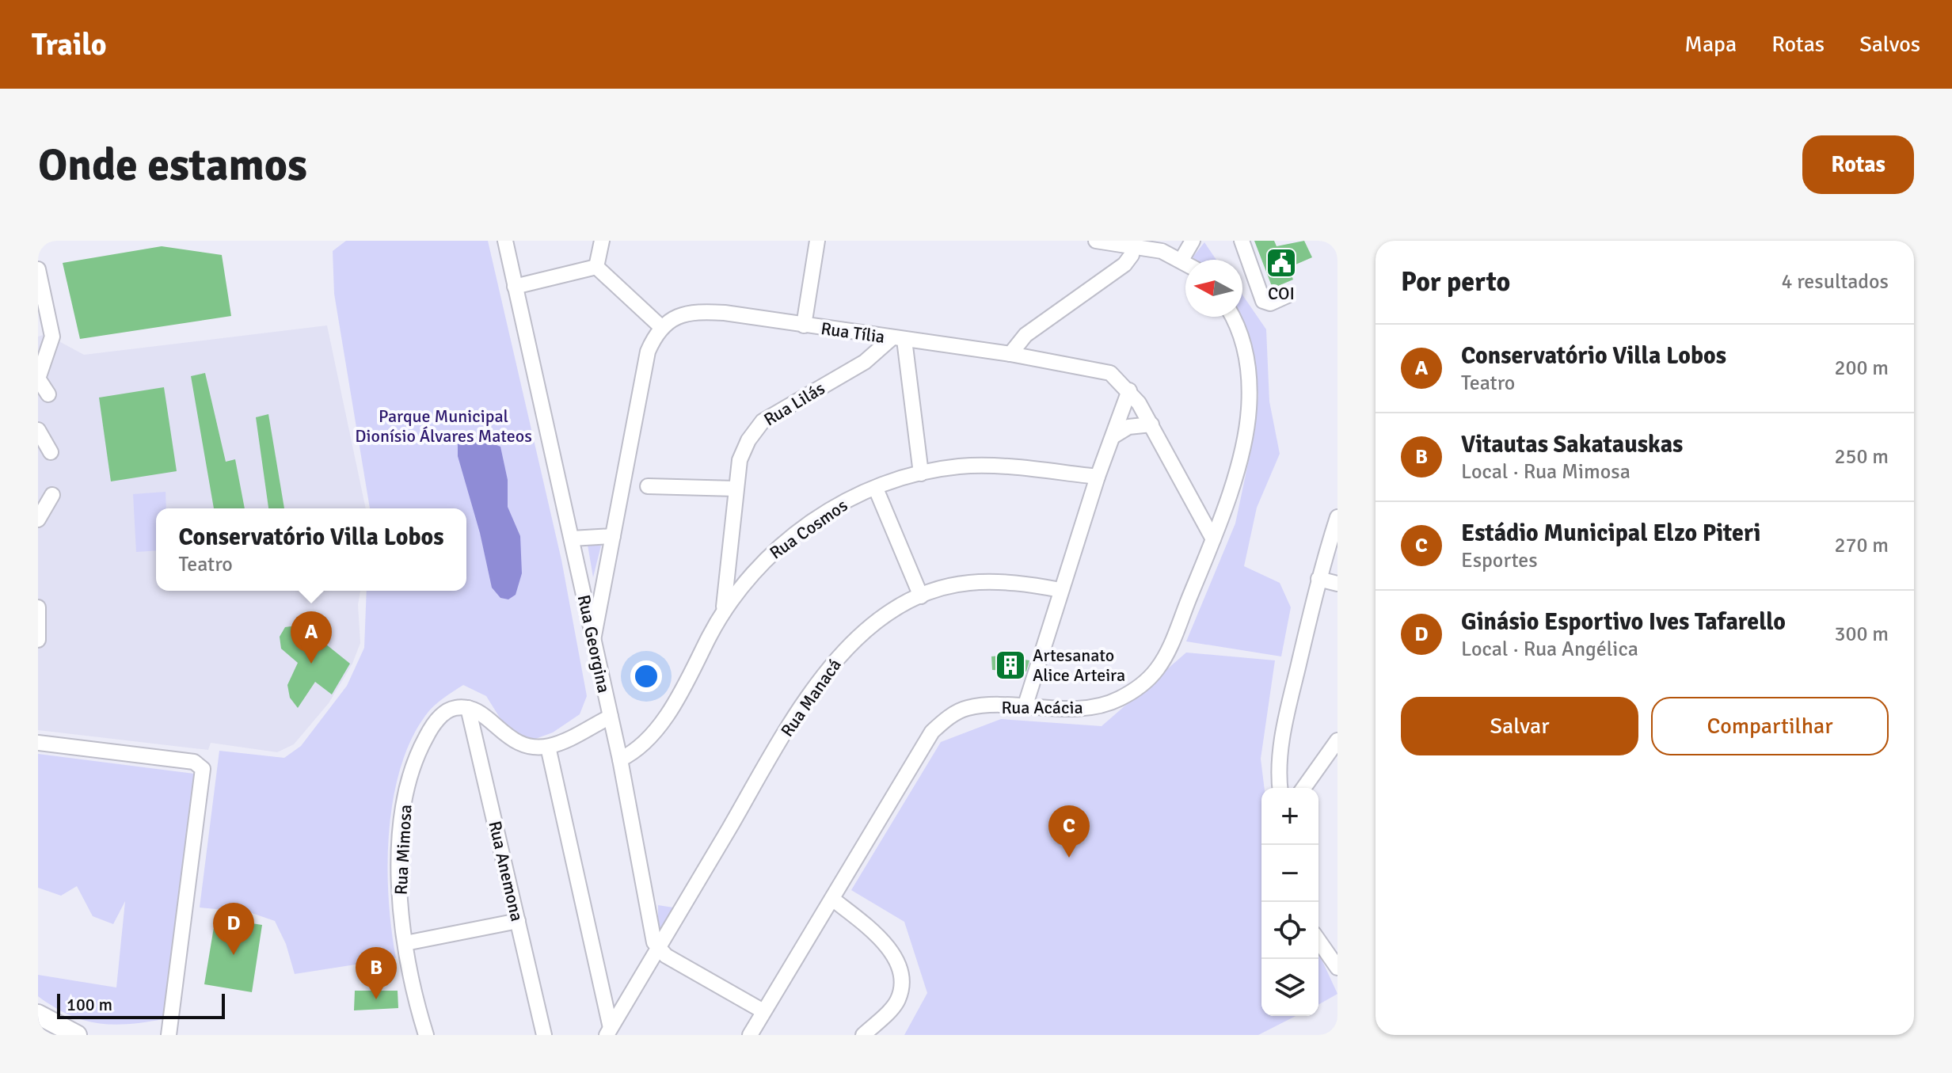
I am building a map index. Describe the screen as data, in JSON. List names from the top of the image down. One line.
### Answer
{"streets":{"street":["Rua Tília","Rua Lilás","Rua Cosmos","Rua Georgina","Rua Manacá","Rua Acácia","Rua Mimosa","Rua Anemona"]},"crossings":[["Rua Tília","Rua Lilás"],["Rua Tília","Rua Acácia"],["Rua Lilás","Rua Cosmos"],["Rua Cosmos","Rua Georgina"],["Rua Georgina","Rua Manacá"],["Rua Mimosa","Rua Anemona"]],"parks":["Parque Municipal Dionísio Álvares Mateos"],"places":{"public building":["COI"],"building":["Artesanato Alice Arteira"]},"scale_bar":"100 m","north":"left","page":{"header":"Trailo","nav":["Mapa","Rotas","Salvos"],"buttons":["Rotas",["Salvar","Compartilhar"]],"title":"Onde estamos","heading":["Por perto","4 resultados"],"list":[{"mark":"A","name":"Conservatório Villa Lobos","note":"Teatro","value":"200 m"},{"mark":"B","name":"Vitautas Sakatauskas","note":"Local · Rua Mimosa","value":"250 m"},{"mark":"C","name":"Estádio Municipal Elzo Piteri","note":"Esportes","value":"270 m"},{"mark":"D","name":"Ginásio Esportivo Ives Tafarello","note":"Local · Rua Angélica","value":"300 m"}],"popup":["Conservatório Villa Lobos","Teatro"],"pins":["A","C","D","B"],"map_buttons":["+","−"],"scale":"100 m"}}
